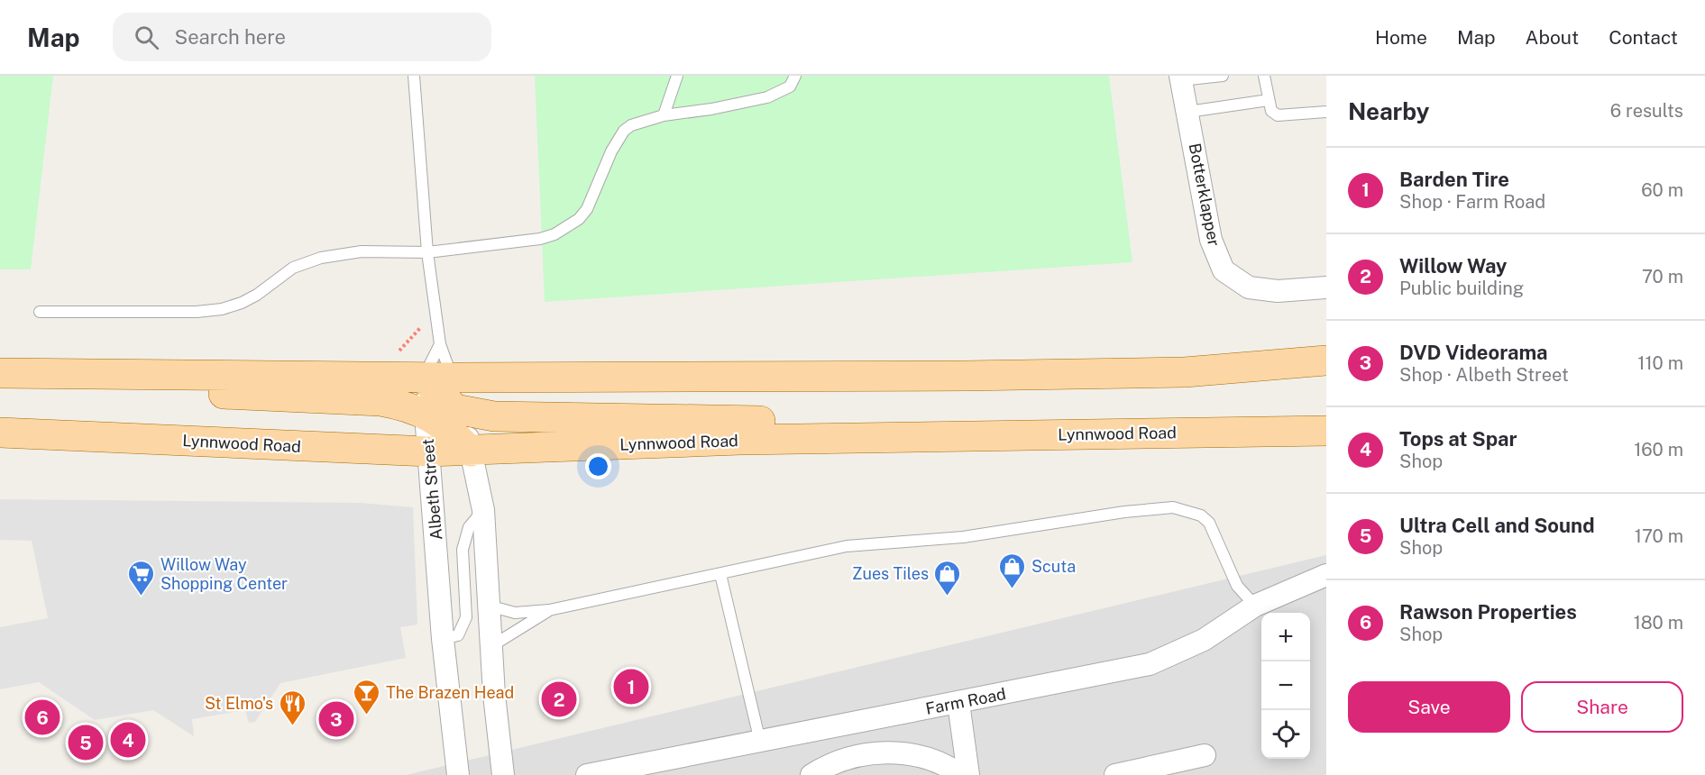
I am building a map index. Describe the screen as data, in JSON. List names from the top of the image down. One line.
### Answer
{"streets":{"main road":["Lynnwood Road"],"street":["Botterklapper","Albeth Street","Farm Road"]},"crossings":[["Lynnwood Road","Albeth Street"]],"places":{"shop":["Scuta","Zues Tiles"],"supermarket":["Willow Way Shopping Center"],"bar":["The Brazen Head"],"restaurant":["St Elmo's"]},"page":{"header":"Map","search":"Search here","nav":["Home","Map","About","Contact"],"heading":["Nearby","6 results"],"list":[{"mark":"1","name":"Barden Tire","note":"Shop · Farm Road","value":"60 m"},{"mark":"2","name":"Willow Way","note":"Public building","value":"70 m"},{"mark":"3","name":"DVD Videorama","note":"Shop · Albeth Street","value":"110 m"},{"mark":"4","name":"Tops at Spar","note":"Shop","value":"160 m"},{"mark":"5","name":"Ultra Cell and Sound","note":"Shop","value":"170 m"},{"mark":"6","name":"Rawson Properties","note":"Shop","value":"180 m"}],"map_buttons":["+","−"],"buttons":["Save","Share"],"pins":["1","2","6","3","4","5"]}}
